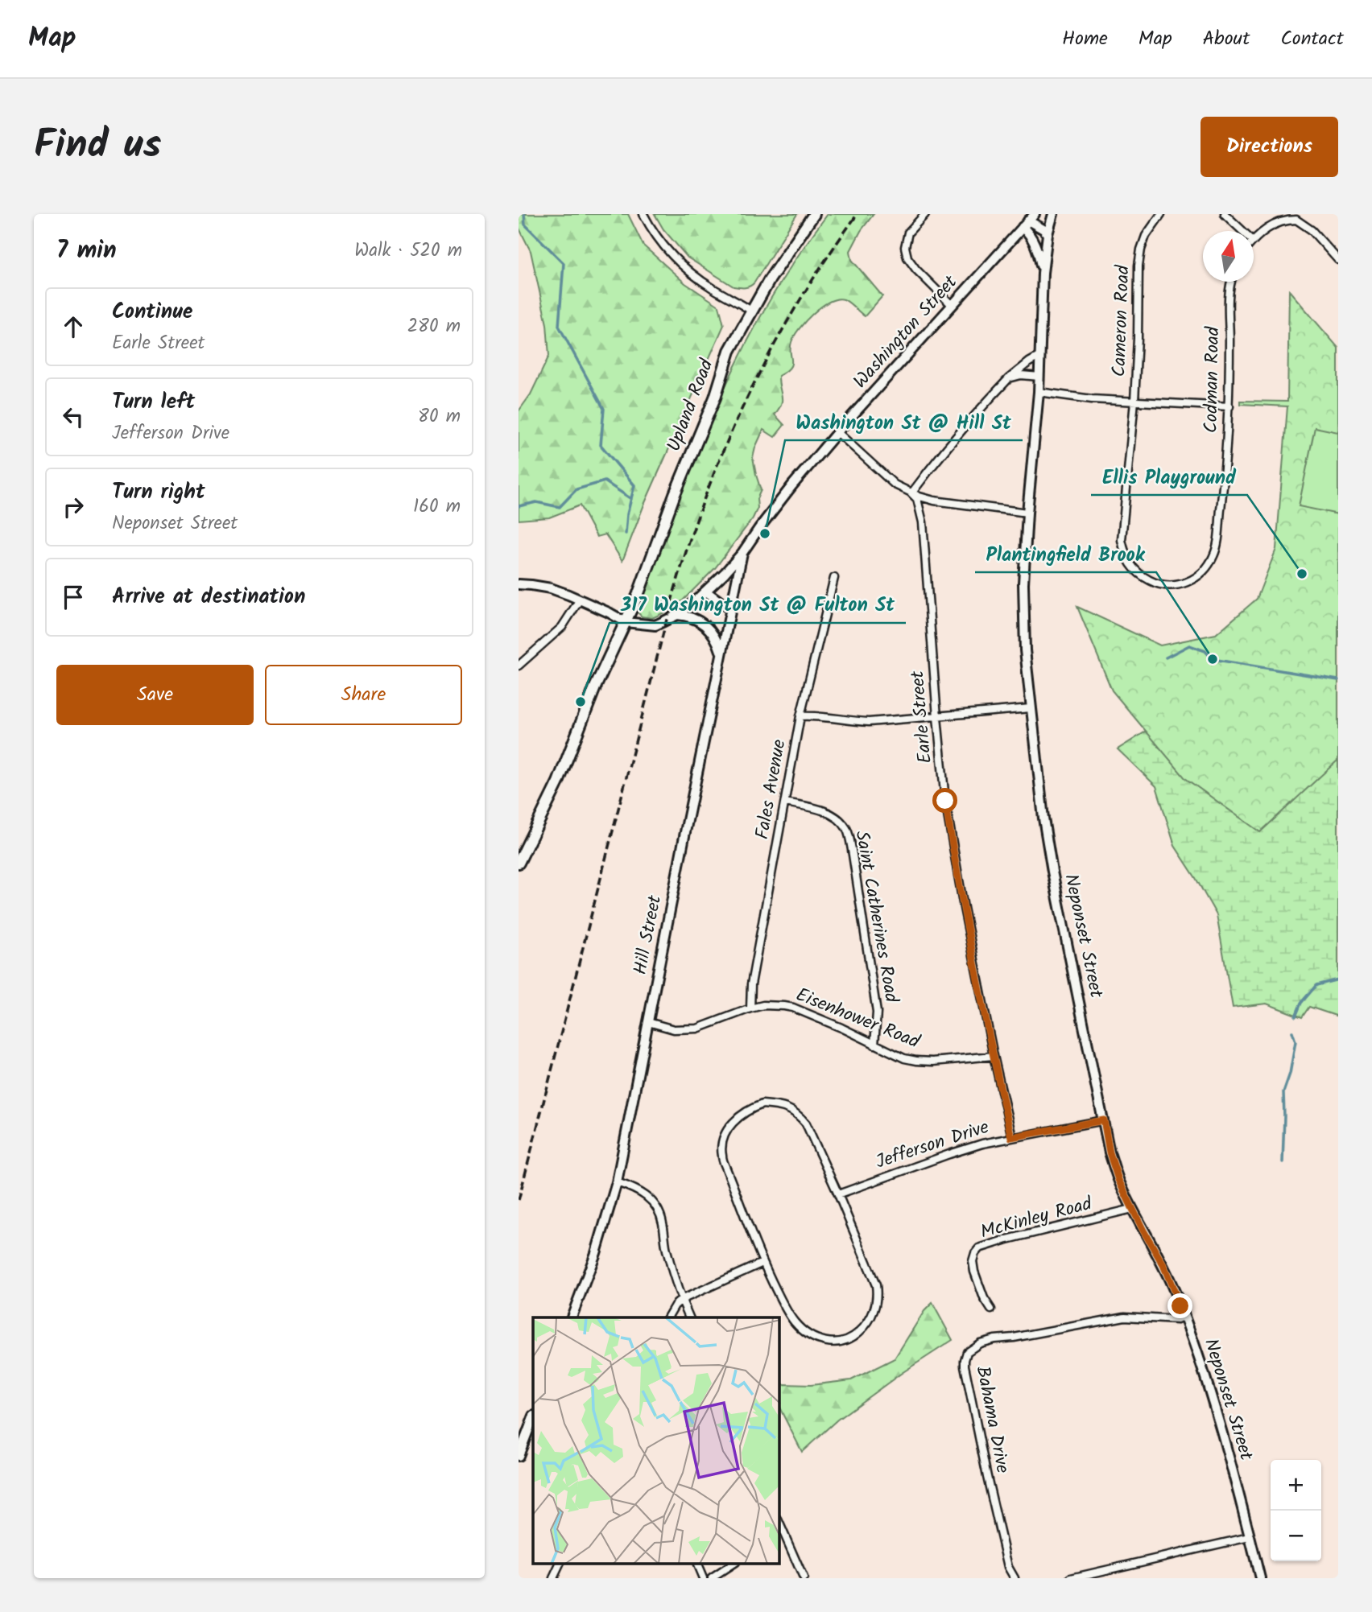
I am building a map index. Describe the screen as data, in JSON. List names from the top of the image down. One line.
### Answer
{"streets":{"main road":["Upland Road"],"street":["Cameron Road","Washington Street","Codman Road","Earle Street","Fales Avenue","Saint Catherines Road","Hill Street","Neponset Street","Eisenhower Road","Jefferson Drive","McKinley Road","Bahama Drive"]},"crossings":[["Cameron Road","Codman Road"],["Washington Street","Upland Road"],["Washington Street","Hill Street"],["Washington Street","Neponset Street"],["Earle Street","Eisenhower Road"],["Earle Street","Jefferson Drive"],["Fales Avenue","Saint Catherines Road"],["Fales Avenue","Eisenhower Road"],["Saint Catherines Road","Eisenhower Road"],["Hill Street","Eisenhower Road"],["Neponset Street","Jefferson Drive"],["Neponset Street","McKinley Road"],["Neponset Street","Bahama Drive"]],"places":["Washington St @ Hill St","Ellis Playground","Plantingfield Brook","317 Washington St @ Fulton St"],"north":"top","page":{"header":"Map","nav":["Home","Map","About","Contact"],"title":"Find us","buttons":["Directions",["Save","Share"]],"heading":["7 min","Walk · 520 m"],"list":[["Continue","Earle Street","280 m"],["Turn left","Jefferson Drive","80 m"],["Turn right","Neponset Street","160 m"],"Arrive at destination"],"map_buttons":["+","−"]}}
